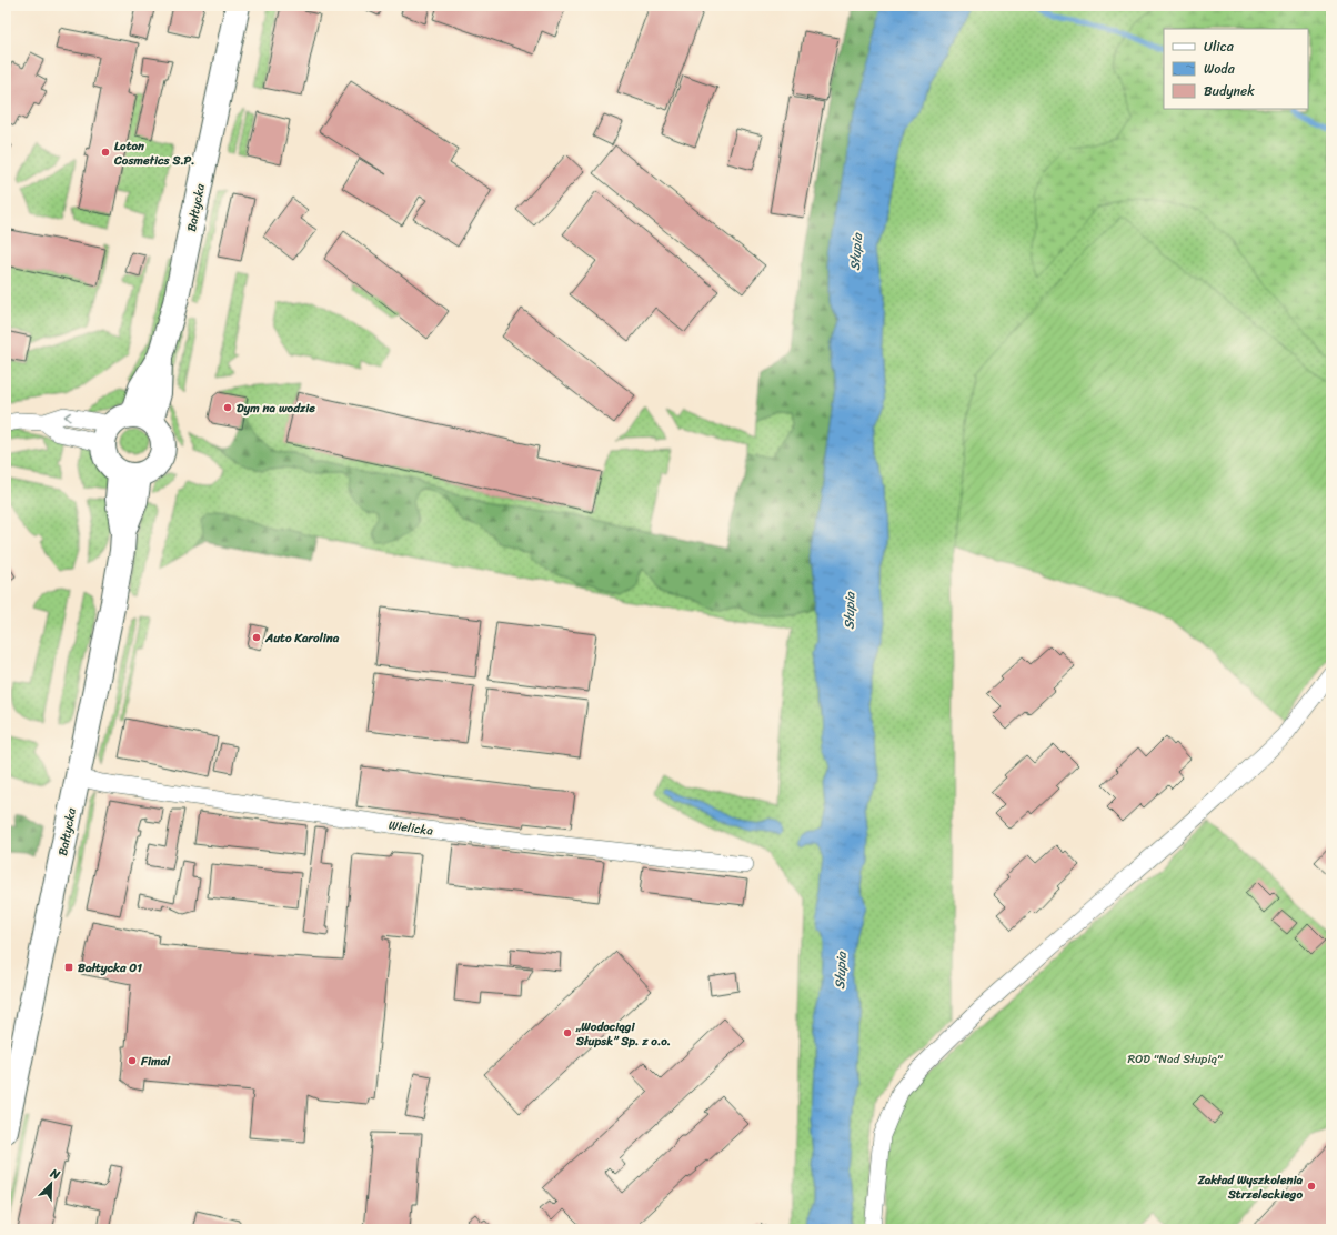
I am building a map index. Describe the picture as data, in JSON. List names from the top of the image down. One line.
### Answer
{"streets":{"main road":["Bałtycka"],"street":["Wielicka"]},"crossings":[["Bałtycka","Wielicka"]],"water":["Słupia"],"parks":["ROD \"Nad Słupią\""],"places":{"other":["Loton Cosmetics S.P.","Dym na wodzie","Auto Karolina","„Wodociągi Słupsk” Sp. z o.o.","Fimal","Zakład Wyszkolenia Strzeleckiego"],"transit":["Bałtycka 01"]},"legend":["Ulica","Woda","Budynek"],"north":"top right"}
